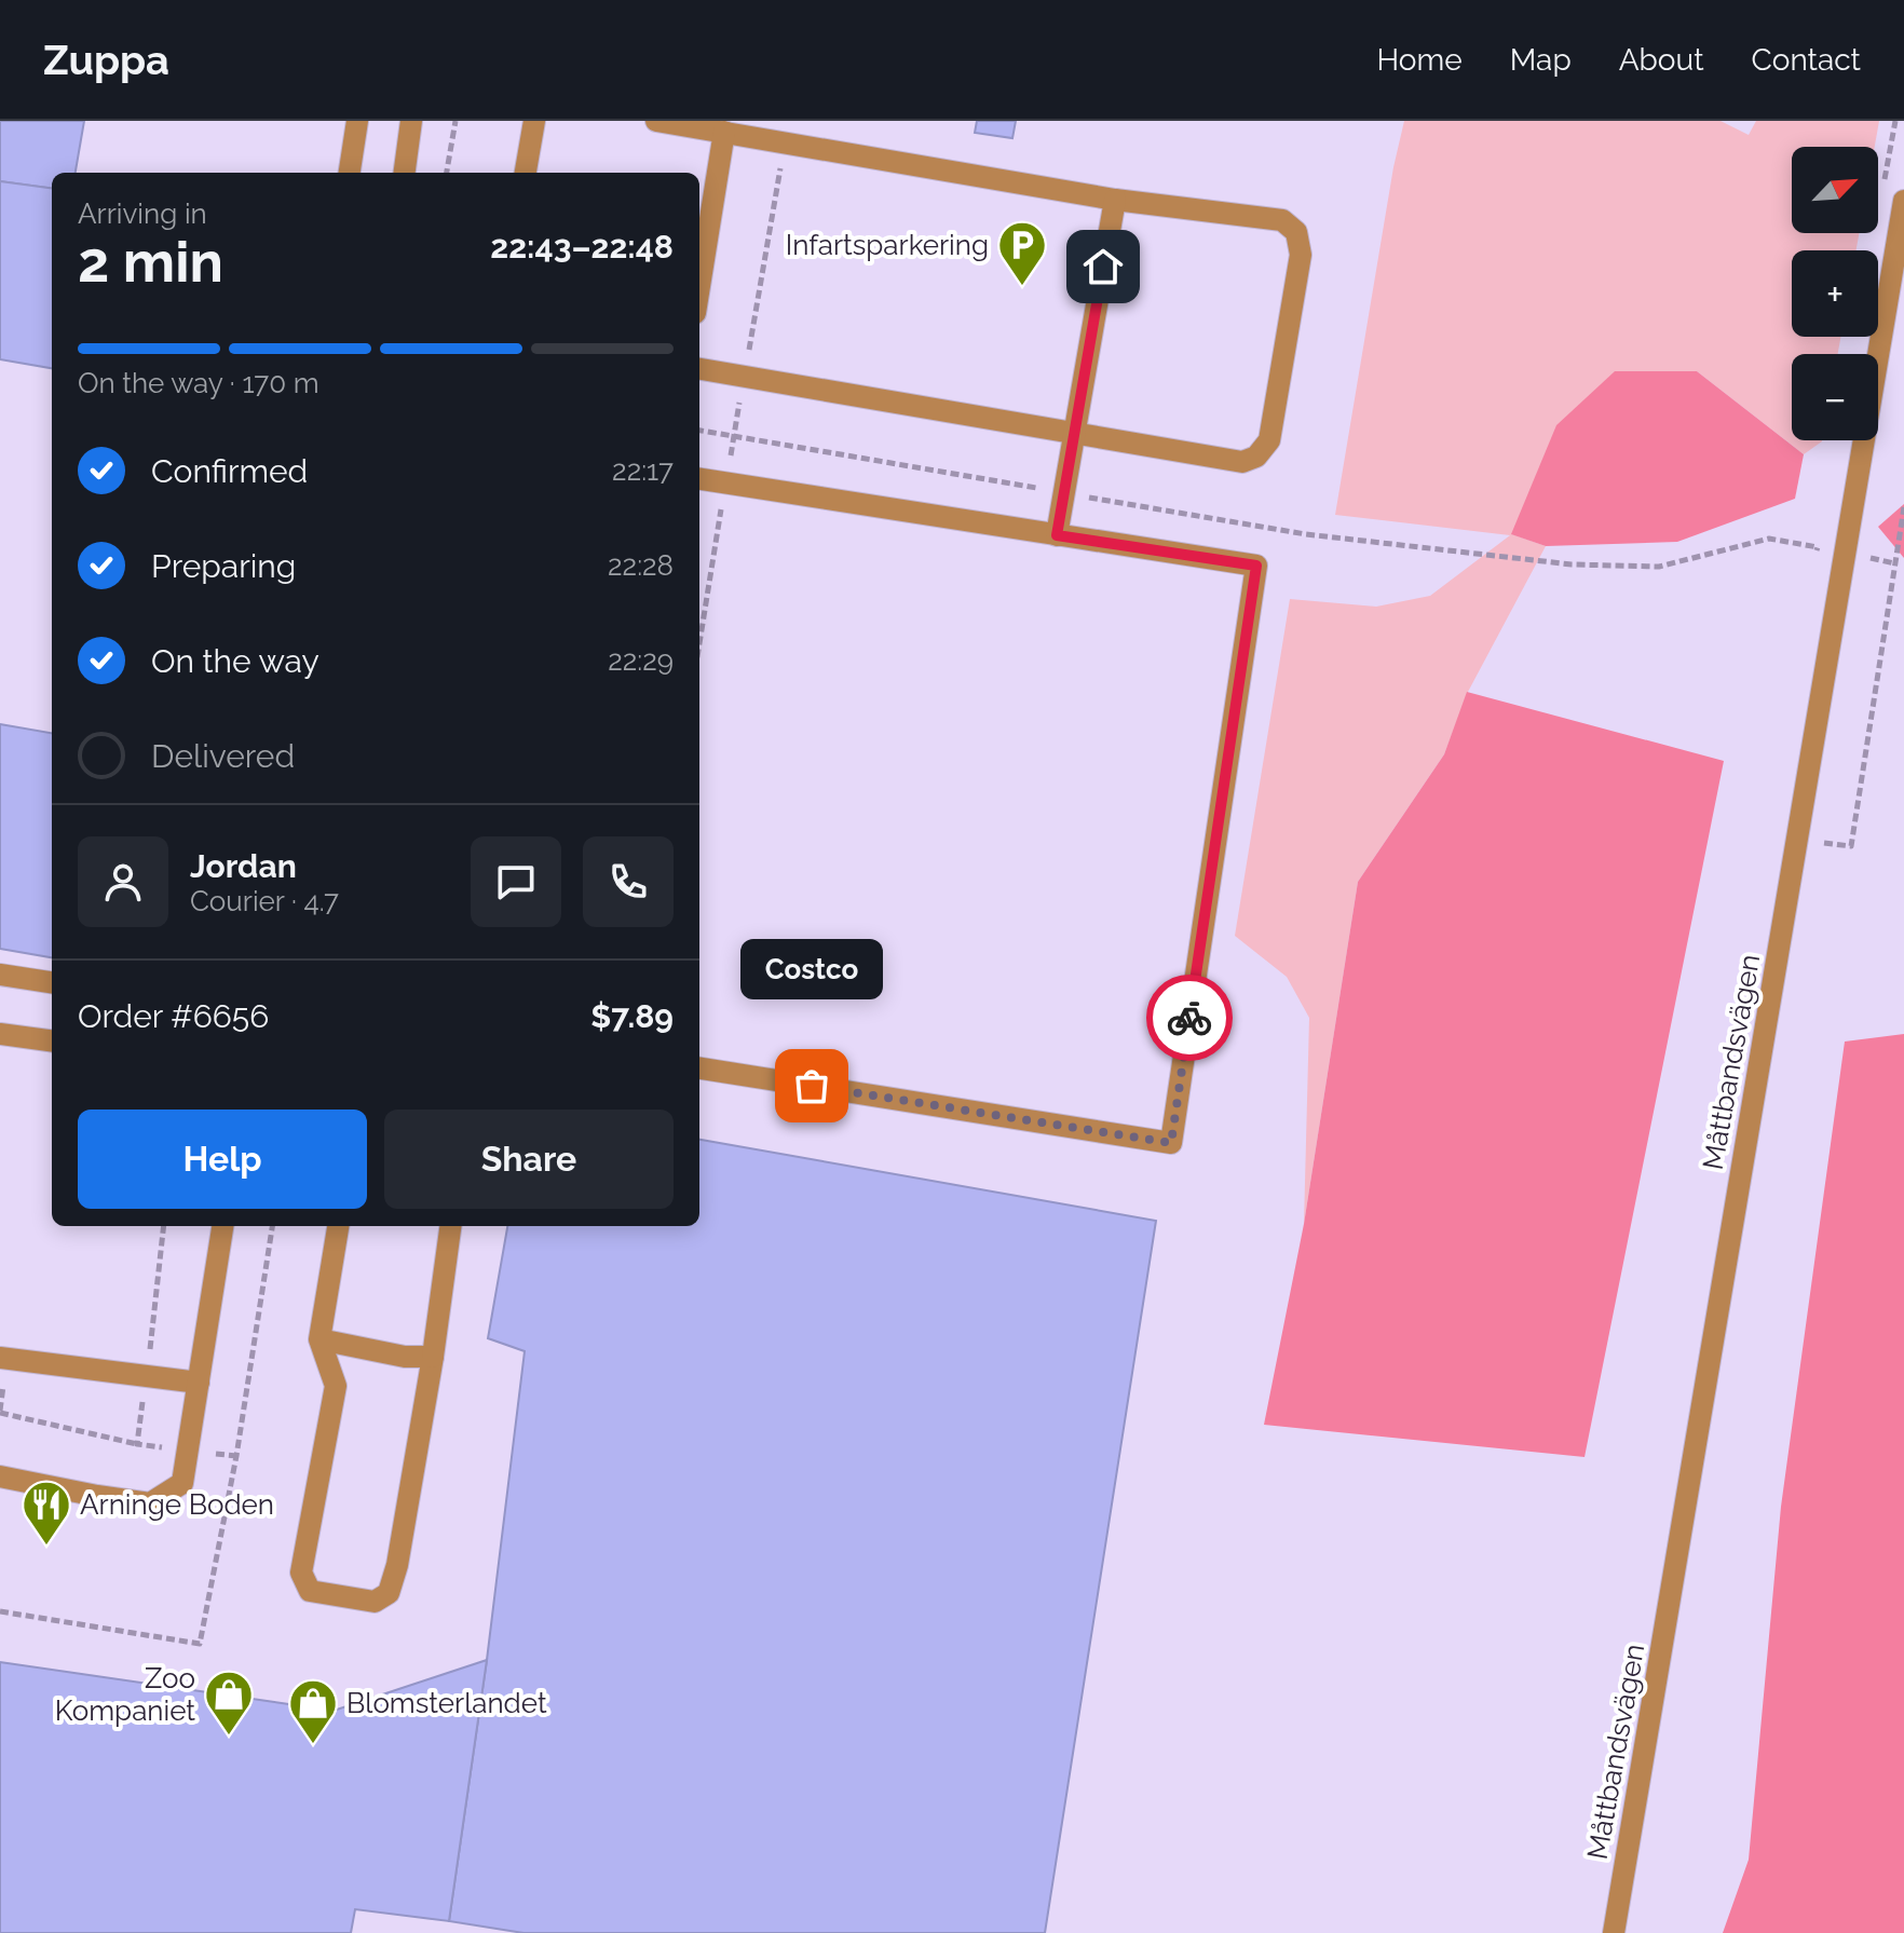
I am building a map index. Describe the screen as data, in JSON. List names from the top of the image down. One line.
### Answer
{"streets":{"street":["Måttbandsvägen"]},"places":{"parking":["Infartsparkering"],"other":["Costco"],"restaurant":["Arninge Boden"],"shop":["Zoo Kompaniet","Blomsterlandet"]},"north":"top right","page":{"header":"Zuppa","nav":["Home","Map","About","Contact"],"map_buttons":["+","−"],"heading":["2 min","Arriving in","22:43–22:48"],"panel":["Jordan","Courier · 4.7","Order #6656","$7.89"],"bar":"On the way · 170 m","list":[["Confirmed","22:17"],["Preparing","22:28"],["On the way","22:29"],"Delivered"],"bubble":"Costco","buttons":["Help","Share"]}}
